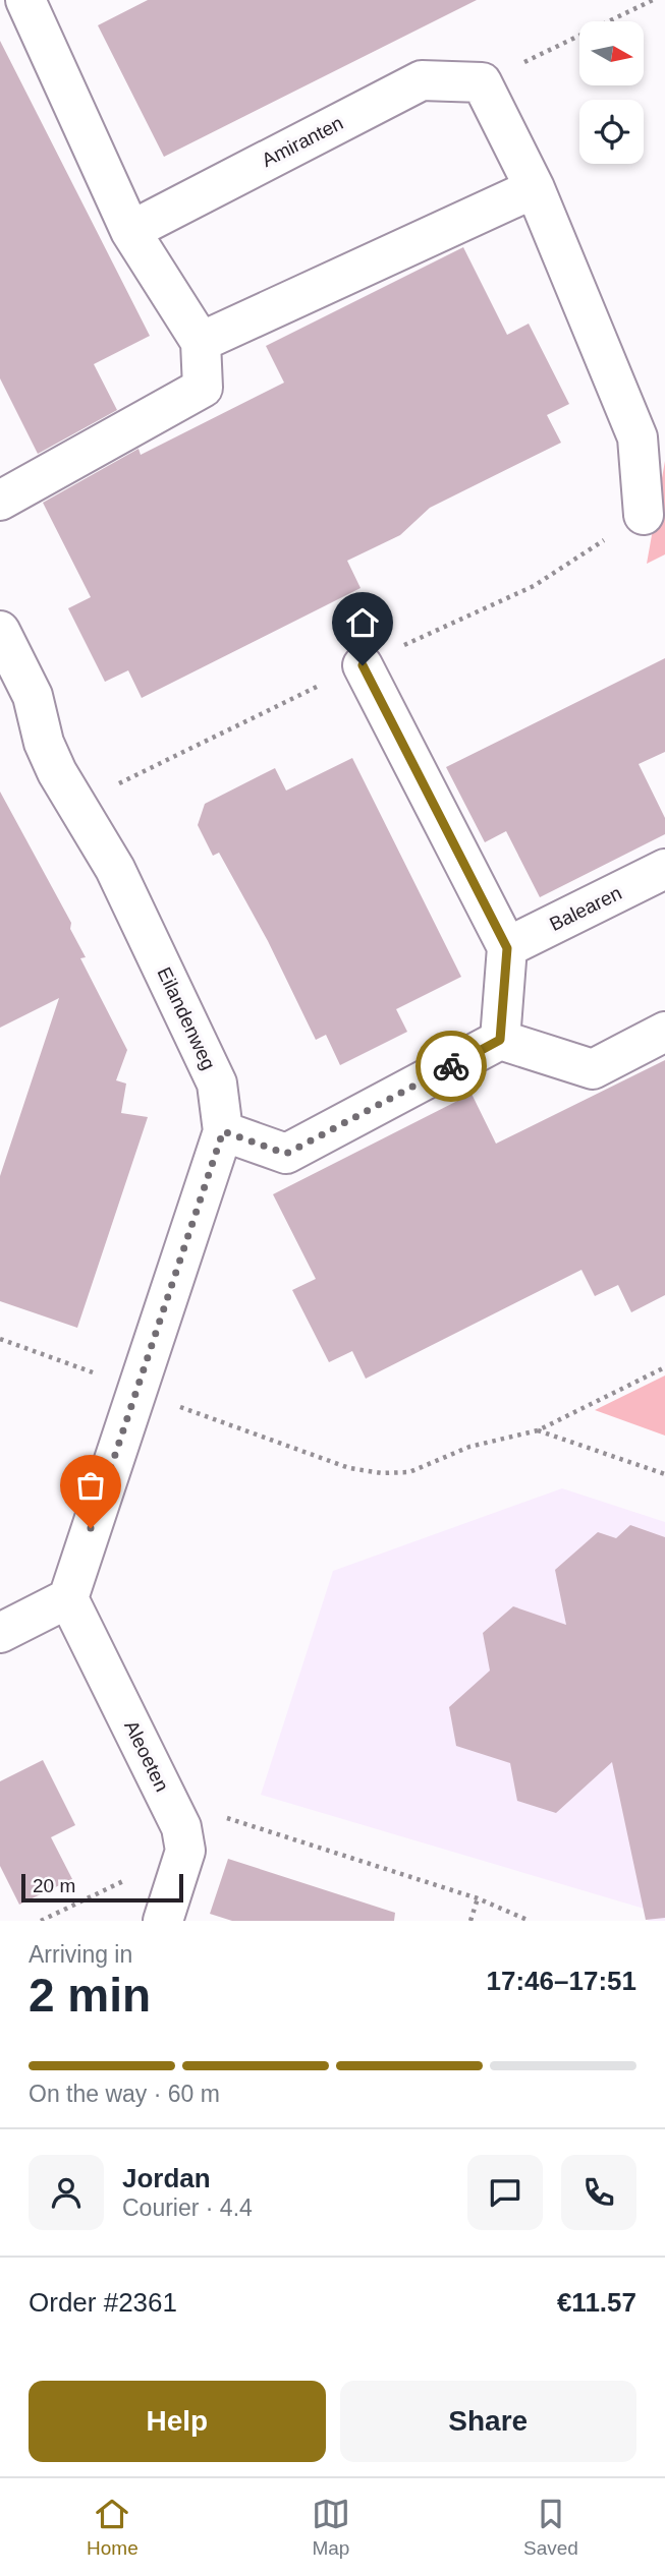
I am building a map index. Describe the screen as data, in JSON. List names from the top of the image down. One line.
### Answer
{"streets":{"street":["Amiranten","Balearen","Eilandenweg","Aleoeten"]},"crossings":[["Eilandenweg","Aleoeten"]],"scale_bar":"20 m","north":"right","page":{"scale":"20 m","heading":["2 min","Arriving in","17:46–17:51"],"panel":["Jordan","Courier · 4.4","Order #2361","€11.57"],"bar":"On the way · 60 m","buttons":["Help","Share"],"tabs":["Home","Map","Saved"]}}
